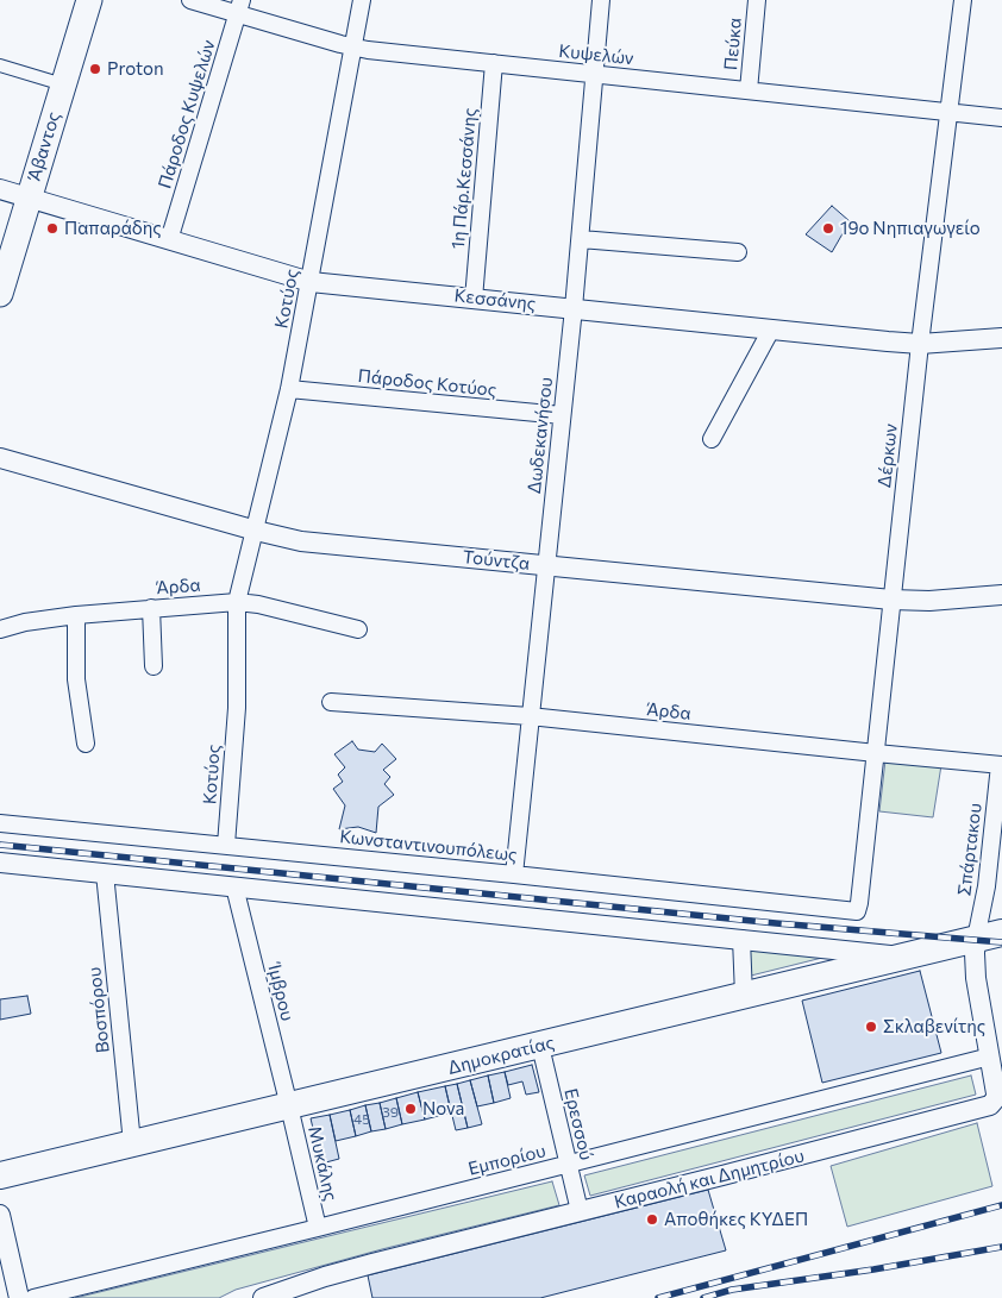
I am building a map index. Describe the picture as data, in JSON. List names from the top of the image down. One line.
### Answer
{"streets":{"highway":["Δημοκρατίας"],"main road":["Άβαντος"],"street":["Πεύκα","Κυψελών","Πάροδος Κυψελών","1η Πάρ.Κεσσάνης","Κοτύος","Κεσσάνης","Πάροδος Κοτύος","Δωδεκανήσου","Δέρκων","Τούντζα","Άρδα","Κωνσταντινουπόλεως","Σπάρτακου","Ίμβρου","Βοσπόρου","Ερεσσού","Εμπορίου","Μυκάλης","Καραολή και Δημητρίου"]},"crossings":[["Πεύκα","Κυψελών"],["Κυψελών","Πάροδος Κυψελών"],["Κυψελών","1η Πάρ.Κεσσάνης"],["Κυψελών","Κοτύος"],["Κυψελών","Δωδεκανήσου"],["Κυψελών","Δέρκων"],["Πάροδος Κυψελών","Κεσσάνης"],["Άβαντος","Κεσσάνης"],["1η Πάρ.Κεσσάνης","Κεσσάνης"],["Κοτύος","Κεσσάνης"],["Κοτύος","Πάροδος Κοτύος"],["Κοτύος","Τούντζα"],["Κοτύος","Άρδα"],["Κοτύος","Κωνσταντινουπόλεως"],["Κεσσάνης","Δωδεκανήσου"],["Κεσσάνης","Δέρκων"],["Πάροδος Κοτύος","Δωδεκανήσου"],["Δωδεκανήσου","Τούντζα"],["Δωδεκανήσου","Άρδα"],["Δωδεκανήσου","Κωνσταντινουπόλεως"],["Δέρκων","Τούντζα"],["Δέρκων","Άρδα"],["Δέρκων","Κωνσταντινουπόλεως"],["Άρδα","Σπάρτακου"],["Σπάρτακου","Δημοκρατίας"],["Σπάρτακου","Καραολή και Δημητρίου"],["Ίμβρου","Δημοκρατίας"],["Ίμβρου","Μυκάλης"],["Βοσπόρου","Δημοκρατίας"],["Δημοκρατίας","Ερεσσού"],["Δημοκρατίας","Μυκάλης"],["Δημοκρατίας","Καραολή και Δημητρίου"],["Ερεσσού","Εμπορίου"],["Ερεσσού","Καραολή και Δημητρίου"],["Εμπορίου","Μυκάλης"],["Εμπορίου","Καραολή και Δημητρίου"]],"places":["Proton","Παπαράδης","19ο Νηπιαγωγείο","Σκλαβενίτης","Nova","Αποθήκες ΚΥΔΕΠ"],"house_numbers":["39","45"]}
